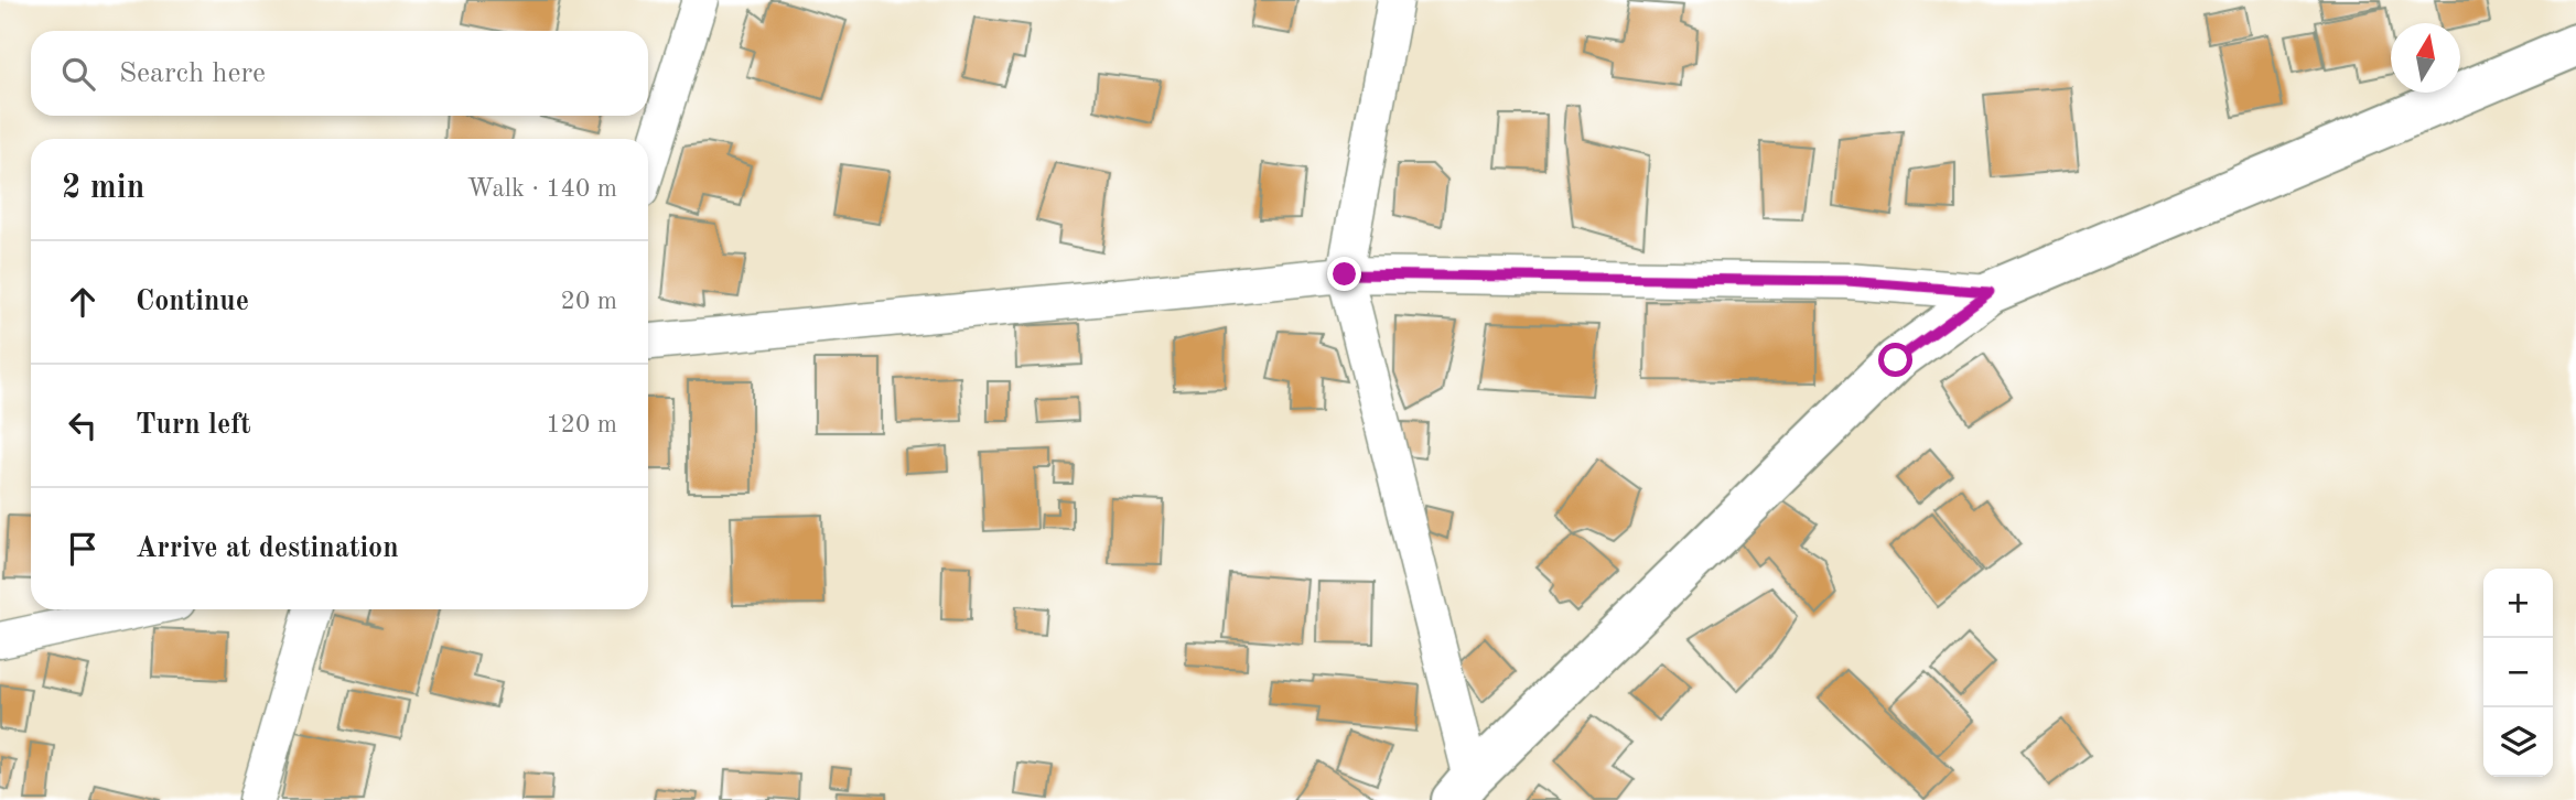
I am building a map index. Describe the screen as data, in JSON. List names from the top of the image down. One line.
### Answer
{"north":"top","page":{"search":"Search here","heading":["2 min","Walk · 140 m"],"list":[["Continue","20 m"],["Turn left","120 m"],"Arrive at destination"],"map_buttons":["+","−"]}}
